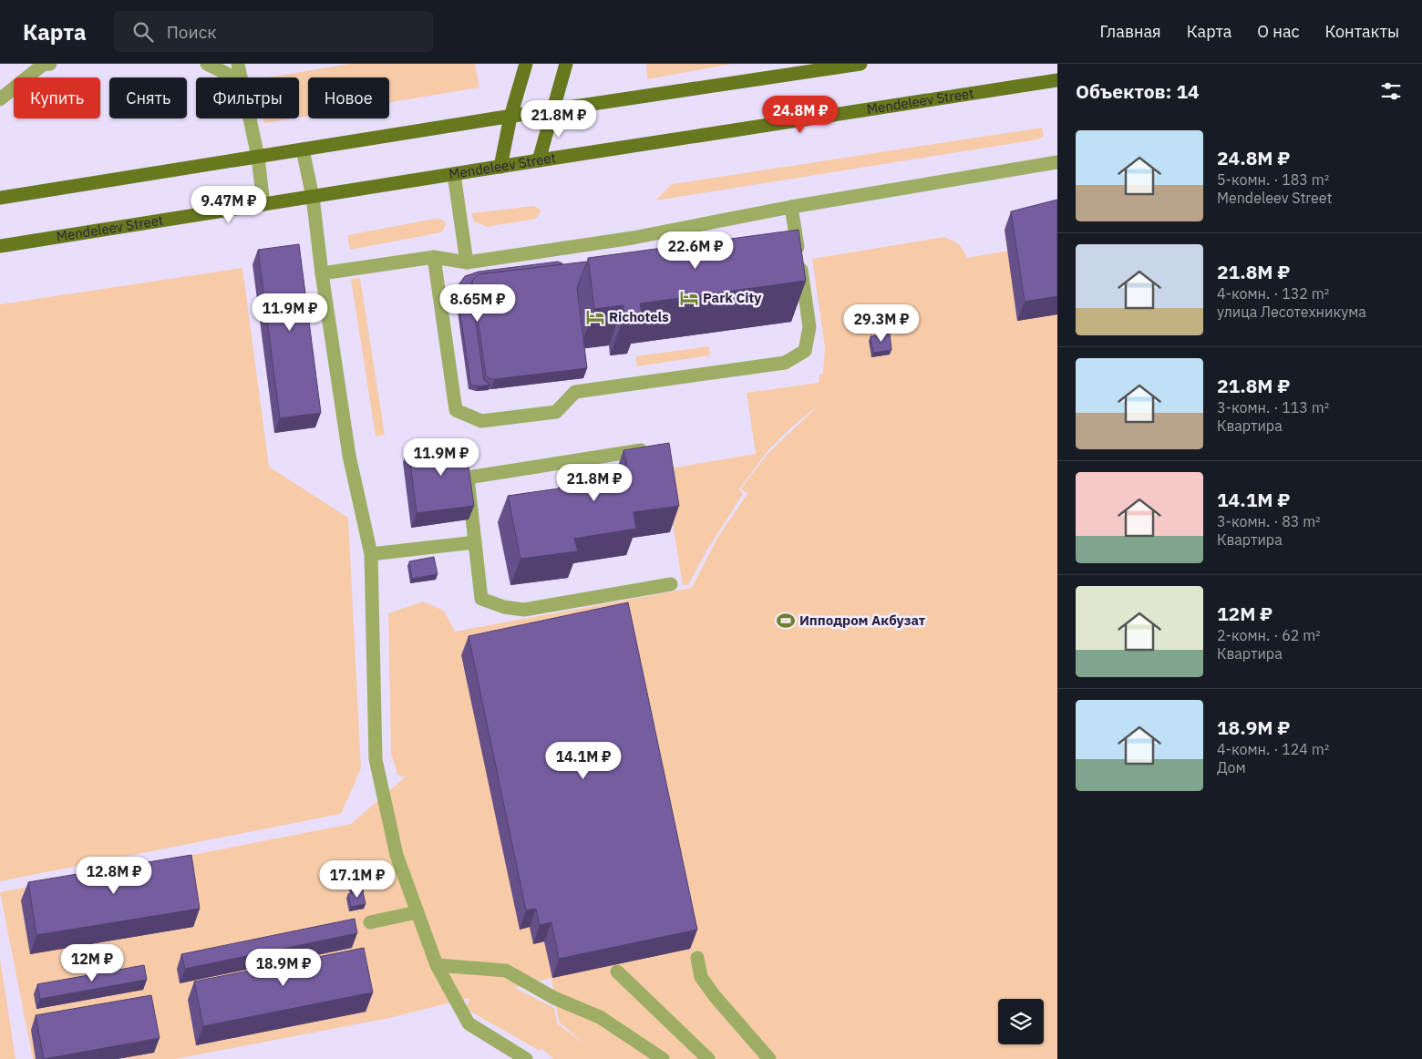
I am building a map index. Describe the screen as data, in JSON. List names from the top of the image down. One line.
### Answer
{"streets":{"main road":["Mendeleev Street"]},"places":{"hotel":["Park City","Richotels"],"sports":["Ипподром Акбузат"]},"page":{"header":"Карта","search":"Поиск","nav":["Главная","Карта","О нас","Контакты"],"heading":"Объектов: 14","chip":["Купить","Снять","Фильтры","Новое"],"price":["24.8M ₽","21.8M ₽","9.47M ₽","22.6M ₽","8.65M ₽","11.9M ₽","29.3M ₽","11.9M ₽","21.8M ₽","14.1M ₽","12.8M ₽","17.1M ₽","12M ₽","18.9M ₽"],"list":[{"name":"24.8M ₽","note":"5-комн. · 183 m² · Mendeleev Street"},{"name":"21.8M ₽","note":"4-комн. · 132 m² · улица Лесотехникума"},{"name":"21.8M ₽","note":"3-комн. · 113 m² · Квартира"},{"name":"14.1M ₽","note":"3-комн. · 83 m² · Квартира"},{"name":"12M ₽","note":"2-комн. · 62 m² · Квартира"},{"name":"18.9M ₽","note":"4-комн. · 124 m² · Дом"}]}}
